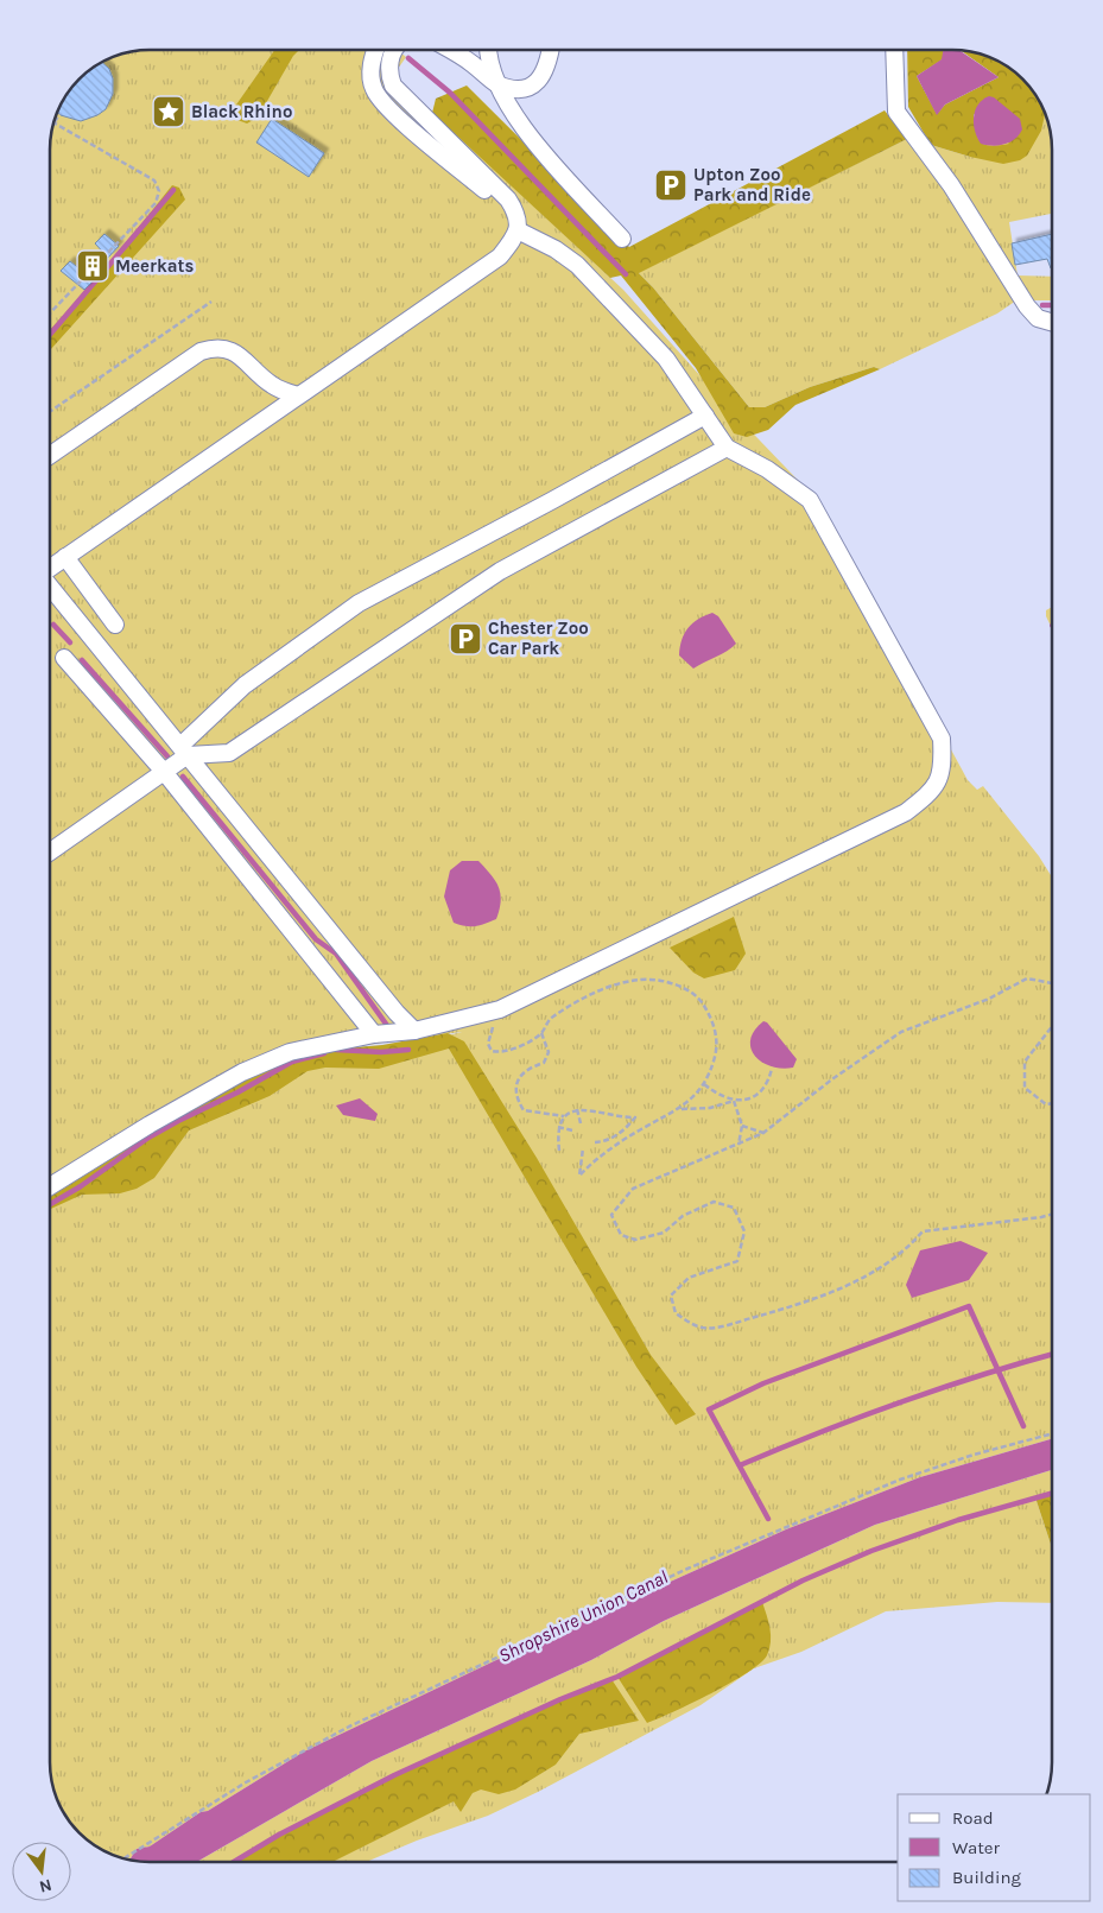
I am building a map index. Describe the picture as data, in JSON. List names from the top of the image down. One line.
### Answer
{"water":["Shropshire Union Canal"],"places":{"place":["Black Rhino"],"parking":["Upton Zoo Park and Ride","Chester Zoo Car Park"],"building":["Meerkats"]},"legend":["Road","Water","Building"],"north":"bottom"}
